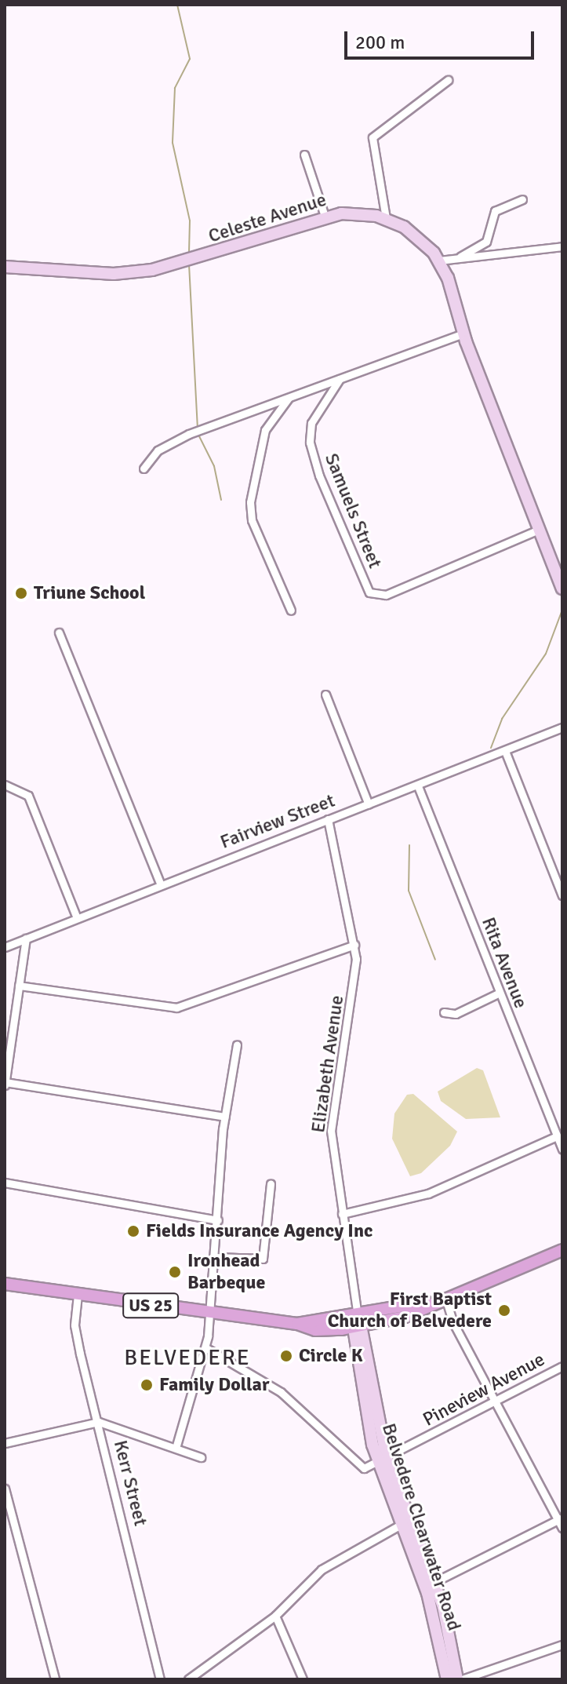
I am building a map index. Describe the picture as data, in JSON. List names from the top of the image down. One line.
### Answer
{"streets":{"main road":["US 25"],"street":["Celeste Avenue","Samuels Street","Fairview Street","Rita Avenue","Elizabeth Avenue","Pineview Avenue","Kerr Street","Belvedere Clearwater Road"]},"crossings":[["Celeste Avenue","Samuels Street"],["Fairview Street","Rita Avenue"],["Fairview Street","Elizabeth Avenue"],["Elizabeth Avenue","US 25"],["Elizabeth Avenue","Belvedere Clearwater Road"],["US 25","Kerr Street"],["US 25","Belvedere Clearwater Road"],["Pineview Avenue","Belvedere Clearwater Road"]],"districts":["BELVEDERE"],"places":["Triune School","Fields Insurance Agency Inc","Ironhead Barbeque","First Baptist Church of Belvedere","Circle K","Family Dollar"],"scale_bar":"200 m"}
